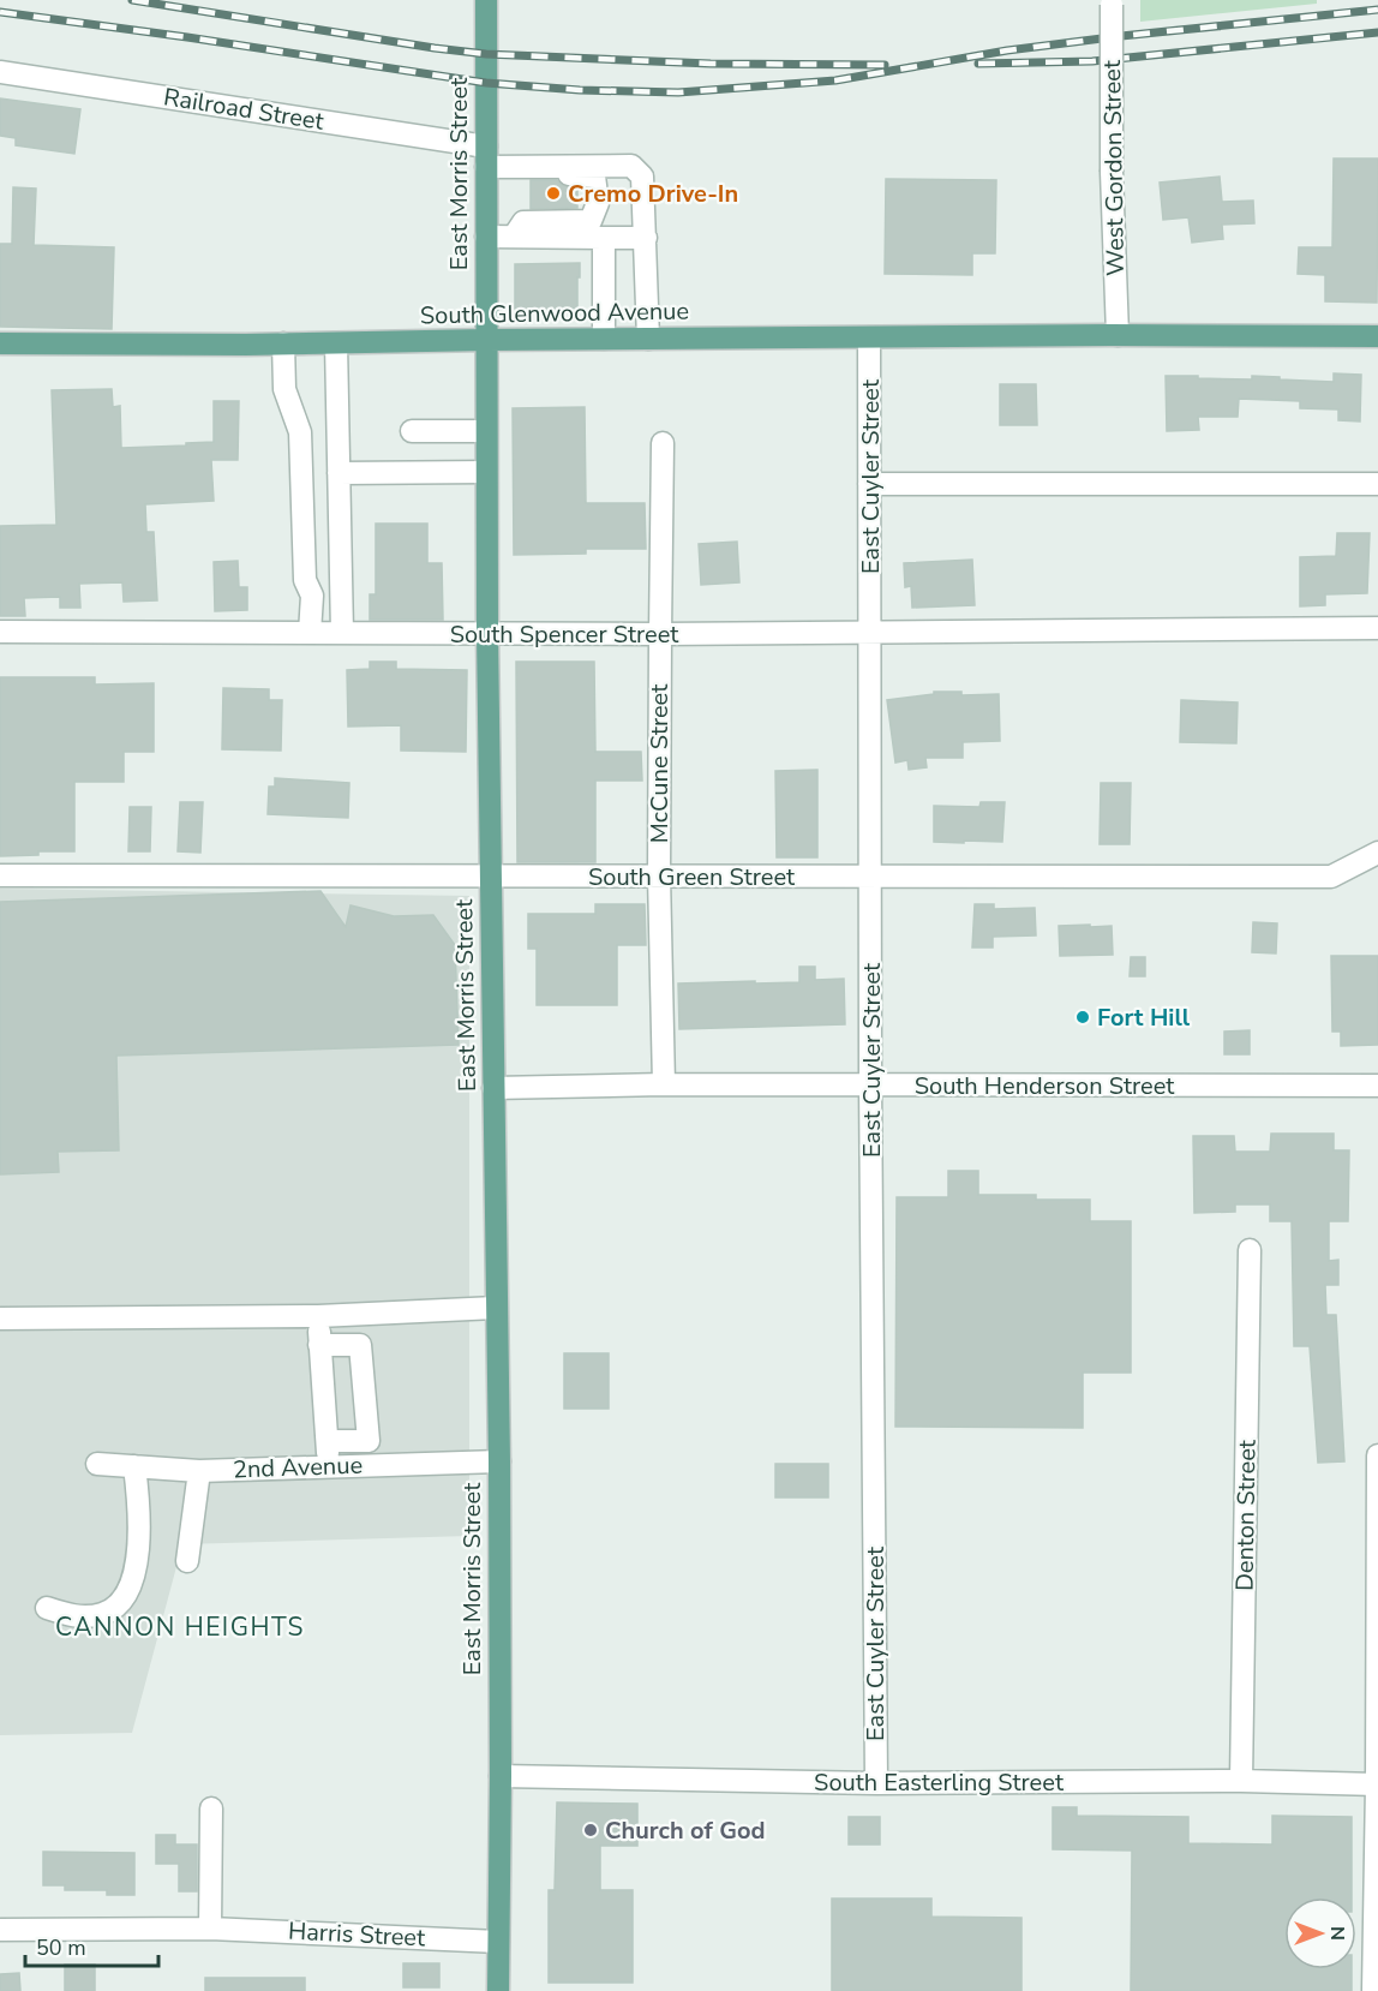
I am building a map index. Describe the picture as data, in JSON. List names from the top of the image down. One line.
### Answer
{"streets":{"main road":["East Morris Street","South Glenwood Avenue"],"street":["Railroad Street","West Gordon Street","East Cuyler Street","South Spencer Street","McCune Street","South Green Street","South Henderson Street","2nd Avenue","Denton Street","South Easterling Street","Harris Street"]},"crossings":[["Railroad Street","East Morris Street"],["West Gordon Street","South Glenwood Avenue"],["East Morris Street","South Glenwood Avenue"],["East Morris Street","South Spencer Street"],["East Morris Street","South Green Street"],["East Morris Street","South Henderson Street"],["East Morris Street","2nd Avenue"],["East Morris Street","South Easterling Street"],["East Morris Street","Harris Street"],["South Glenwood Avenue","East Cuyler Street"],["East Cuyler Street","South Spencer Street"],["East Cuyler Street","South Green Street"],["East Cuyler Street","South Henderson Street"],["East Cuyler Street","South Easterling Street"],["South Spencer Street","McCune Street"],["McCune Street","South Green Street"],["McCune Street","South Henderson Street"],["Denton Street","South Easterling Street"]],"districts":["CANNON HEIGHTS"],"places":["Cremo Drive-In","Fort Hill","Church of God"],"scale_bar":"50 m","north":"right"}
